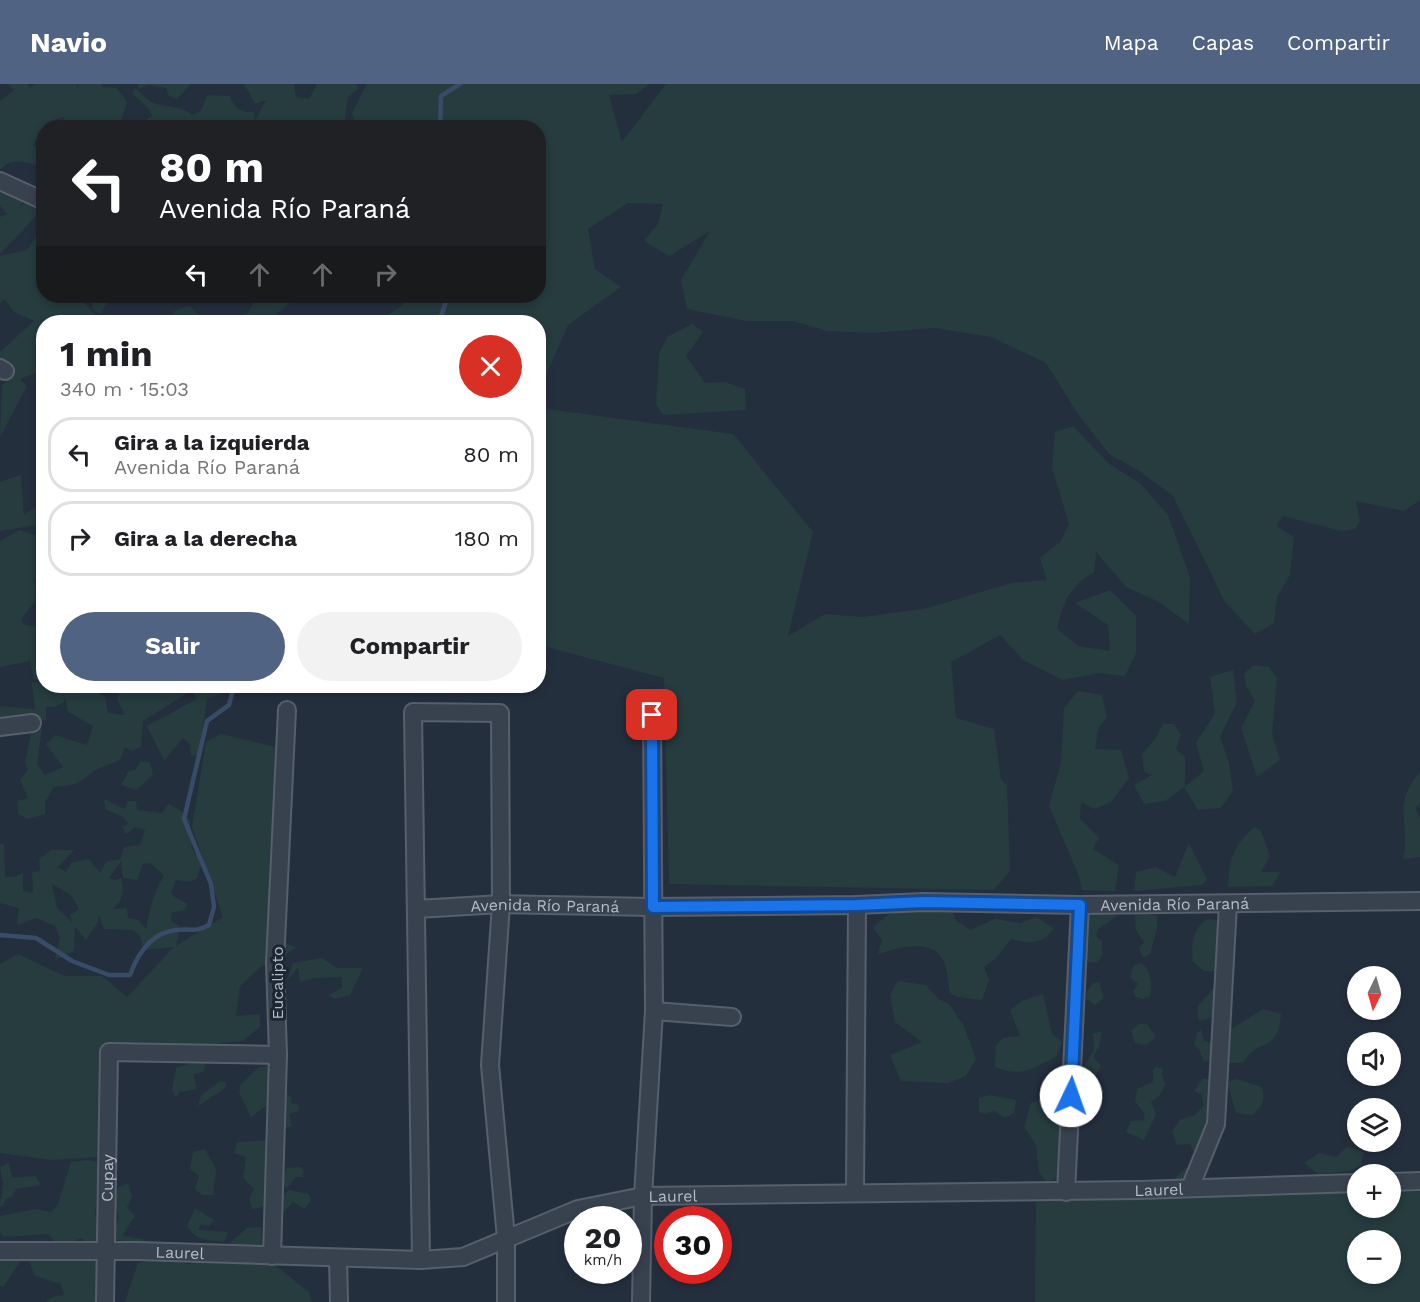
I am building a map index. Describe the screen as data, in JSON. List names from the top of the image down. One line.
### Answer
{"streets":{"street":["Avenida Río Paraná","Eucalipto","Cupay","Laurel"]},"crossings":[["Eucalipto","Cupay"],["Eucalipto","Laurel"],["Cupay","Laurel"]],"north":"bottom","page":{"header":"Navio","nav":["Mapa","Capas","Compartir"],"turn":["80 m","Avenida Río Paraná"],"heading":["1 min","340 m · 15:03"],"list":[{"name":"Gira a la izquierda","note":"Avenida Río Paraná","value":"80 m"},{"name":"Gira a la derecha","value":"180 m"}],"buttons":["Salir","Compartir"],"map_buttons":["+","−"],"speed":"20 km/h","limit":"30"}}
